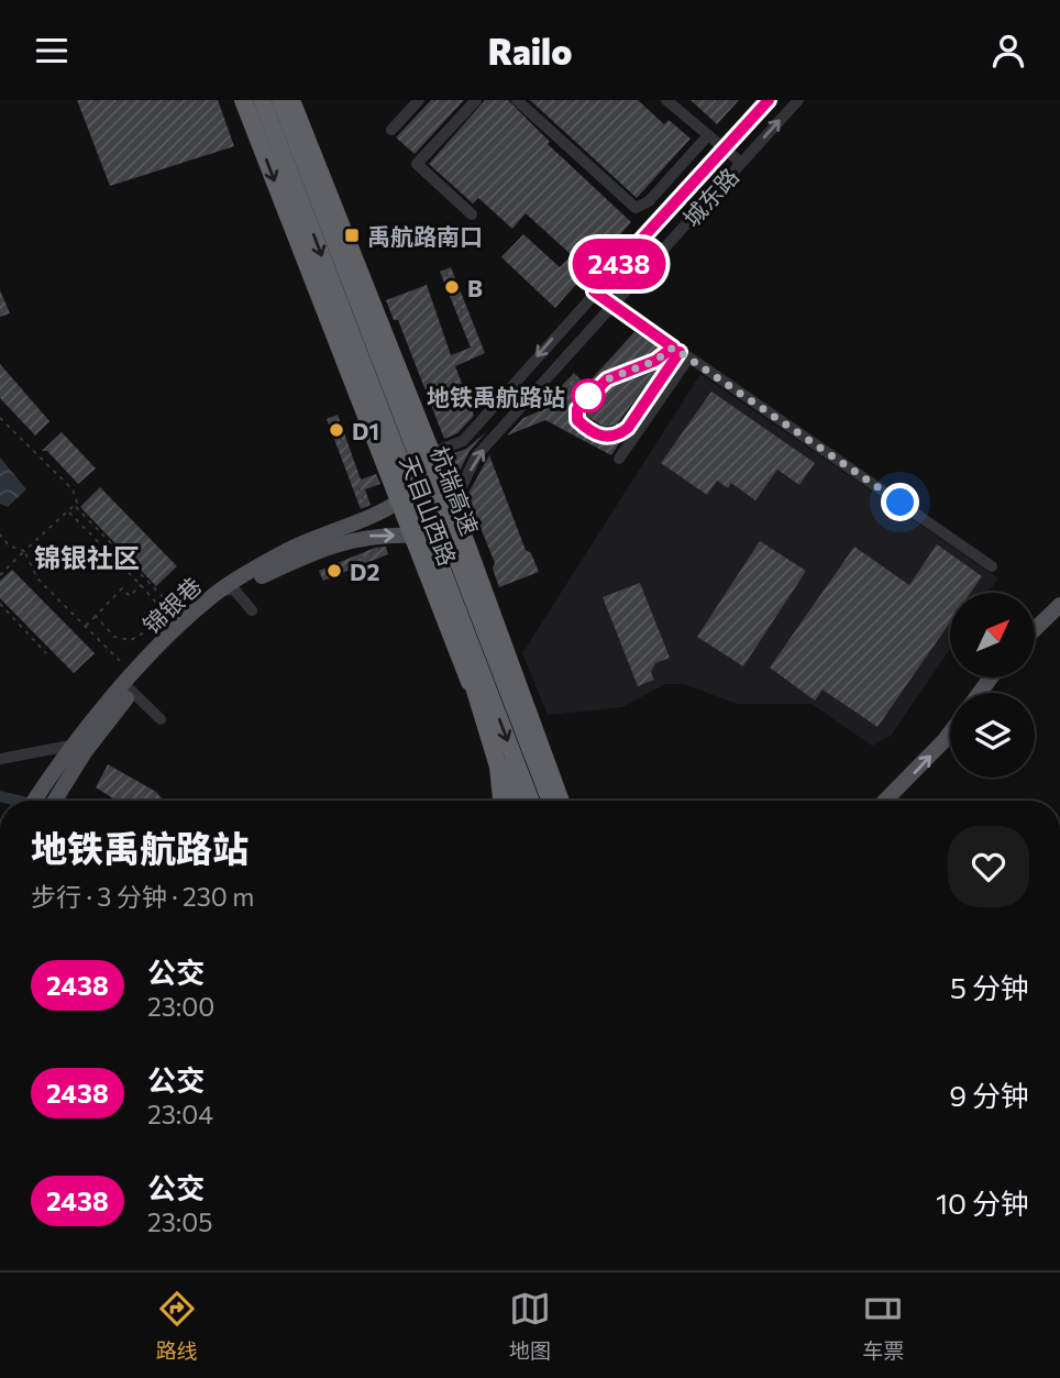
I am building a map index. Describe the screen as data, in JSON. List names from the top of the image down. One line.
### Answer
{"streets":{"highway":["杭瑞高速","天目山西路"],"main road":["锦银巷"],"street":["城东路"]},"crossings":[["城东路","杭瑞高速"],["城东路","天目山西路"],["城东路","锦银巷"],["杭瑞高速","天目山西路"],["杭瑞高速","锦银巷"],["天目山西路","锦银巷"]],"districts":["锦银社区"],"places":{"transit":["禹航路南口"],"other":["B","地铁禹航路站","D1","D2"]},"lines":["bus line 2438"],"north":"top right","page":{"header":"Railo","on_map":"2438","heading":["地铁禹航路站","步行 · 3 分钟 · 230 m"],"list":[{"mark":"2438","name":"公交","note":"23:00","value":"5 分钟"},{"mark":"2438","name":"公交","note":"23:04","value":"9 分钟"},{"mark":"2438","name":"公交","note":"23:05","value":"10 分钟"}],"tabs":["路线","地图","车票"]}}
